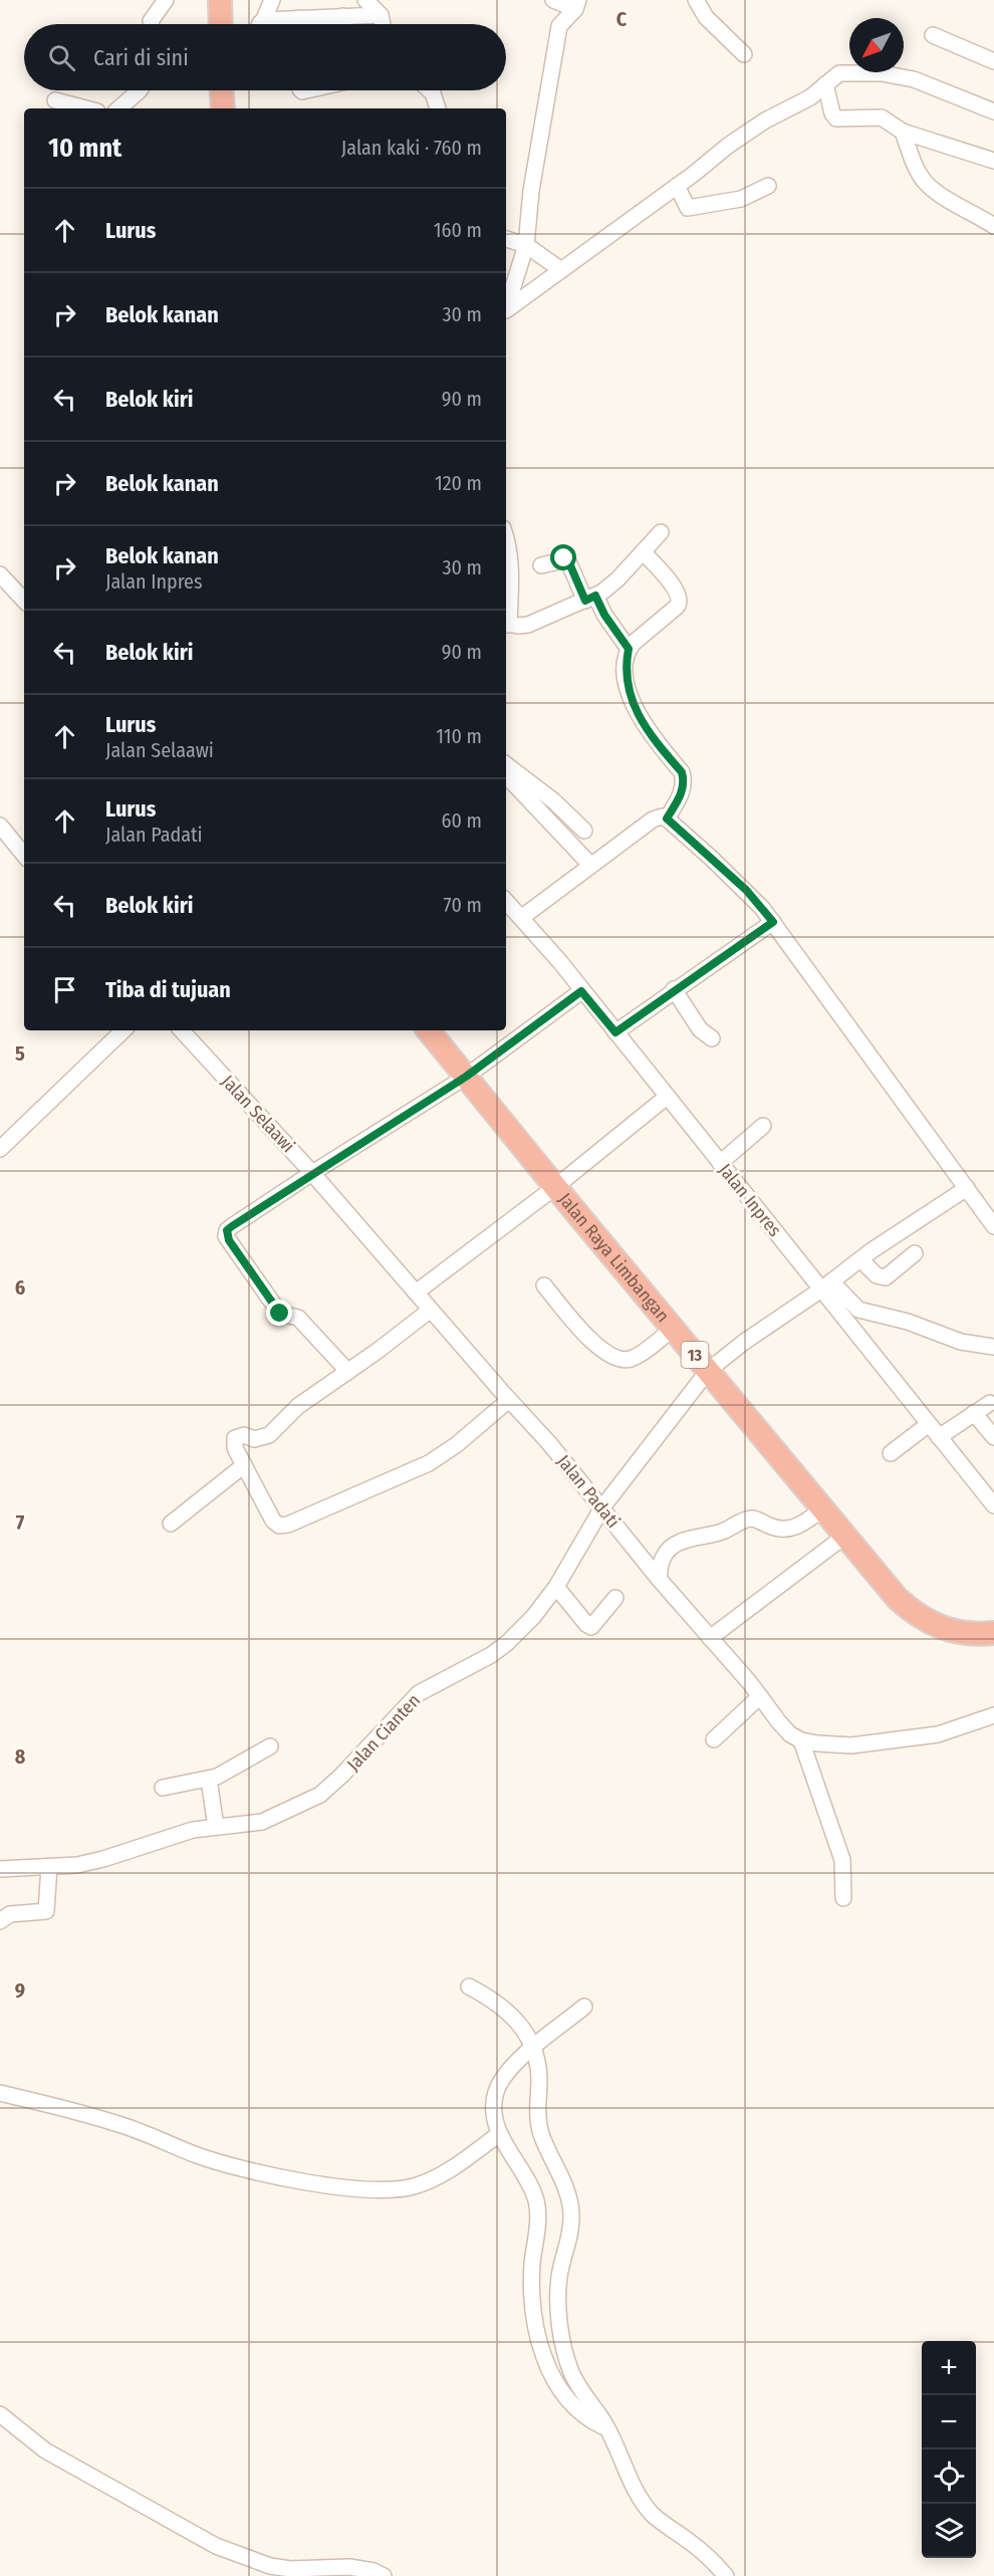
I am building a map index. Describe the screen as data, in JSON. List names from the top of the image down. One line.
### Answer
{"streets":{"highway":["Jalan Raya Limbangan","13"],"street":["Jalan Selaawi","Jalan Inpres","Jalan Padati","Jalan Cianten"]},"crossings":[["Jalan Selaawi","Jalan Padati"],["Jalan Inpres","Jalan Cianten"],["Jalan Raya Limbangan","Jalan Cianten"],["Jalan Padati","Jalan Cianten"]],"north":"bottom left","page":{"search":"Cari di sini","heading":["10 mnt","Jalan kaki · 760 m"],"list":[["Lurus","160 m"],["Belok kanan","30 m"],["Belok kiri","90 m"],["Belok kanan","120 m"],["Belok kanan","Jalan Inpres","30 m"],["Belok kiri","90 m"],["Lurus","Jalan Selaawi","110 m"],["Lurus","Jalan Padati","60 m"],["Belok kiri","70 m"],"Tiba di tujuan"],"map_buttons":["+","−"]},"grid":{"columns":["C"],"rows":["5","6","7","8","9"]}}
